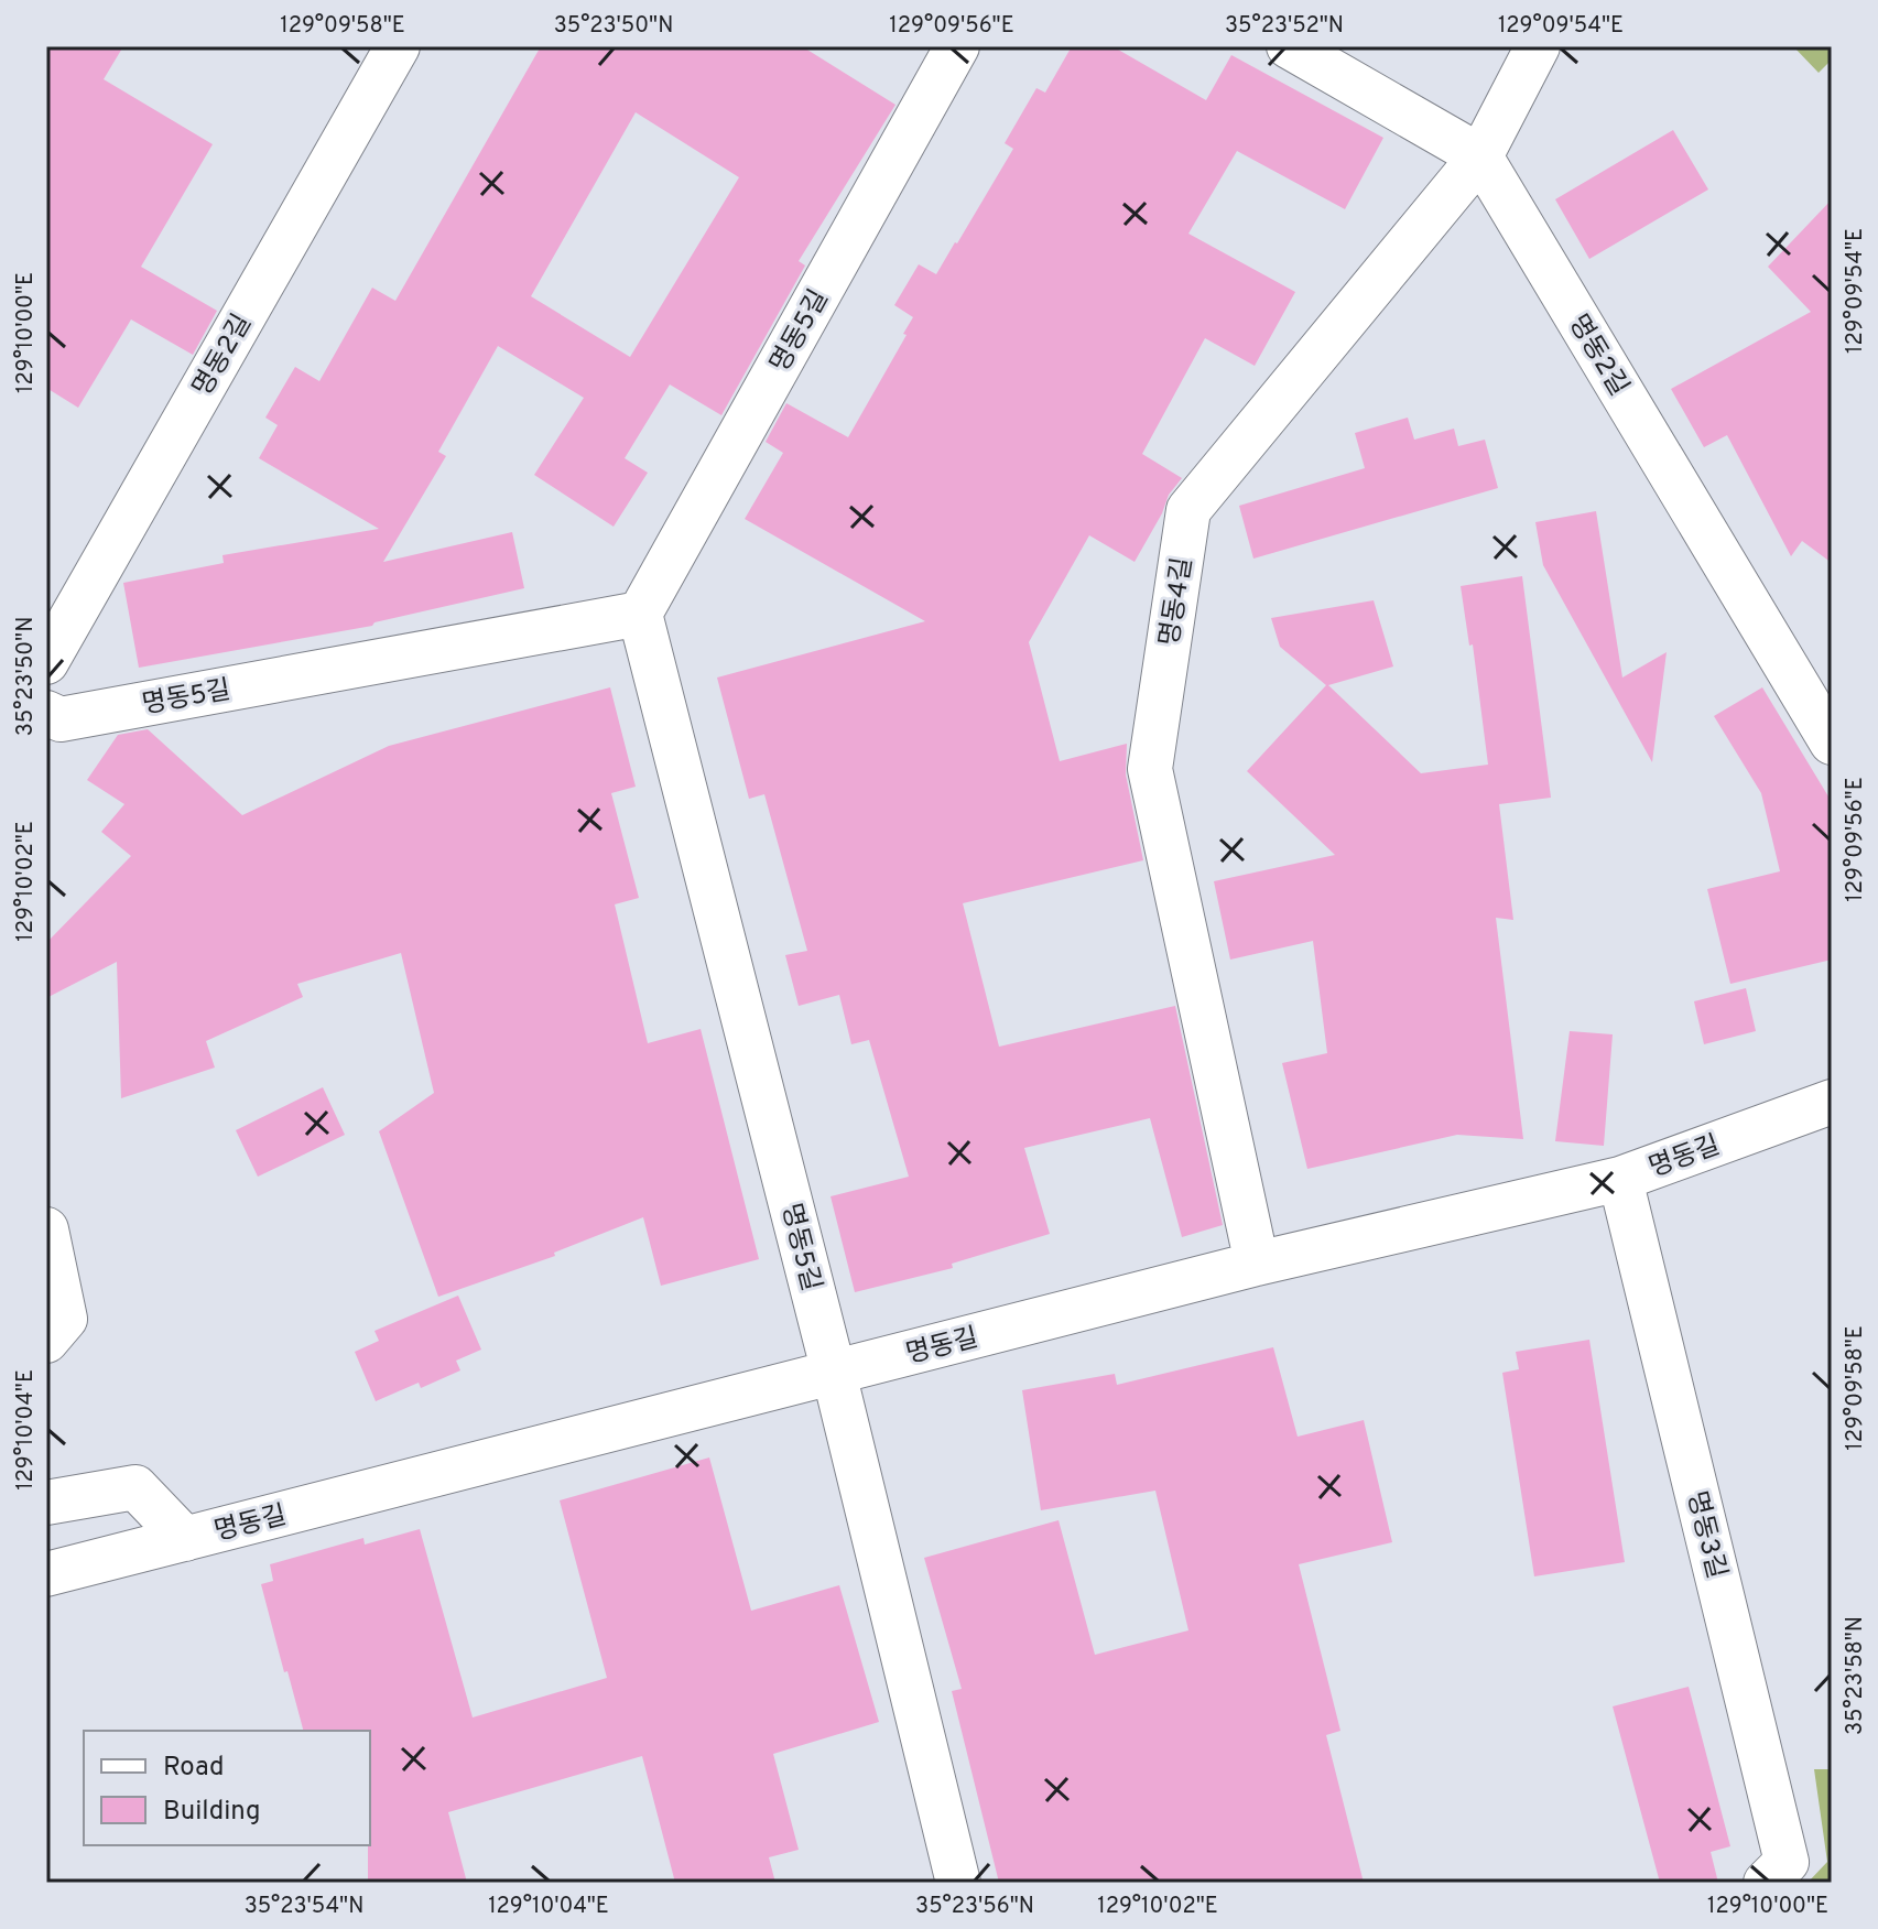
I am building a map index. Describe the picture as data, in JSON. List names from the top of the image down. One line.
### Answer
{"streets":{"street":["명동5길","명동2길","명동4길","명동길","명동3길"]},"crossings":[["명동5길","명동길"],["명동2길","명동4길"],["명동4길","명동길"],["명동길","명동3길"]],"legend":["Road","Building"],"coordinates":["129°09'58\"E","35°23'50\"N","129°09'56\"E","35°23'52\"N","129°09'54\"E","129°10'00\"E","129°10'02\"E","129°10'04\"E","35°23'58\"N","35°23'54\"N","35°23'56\"N"]}
